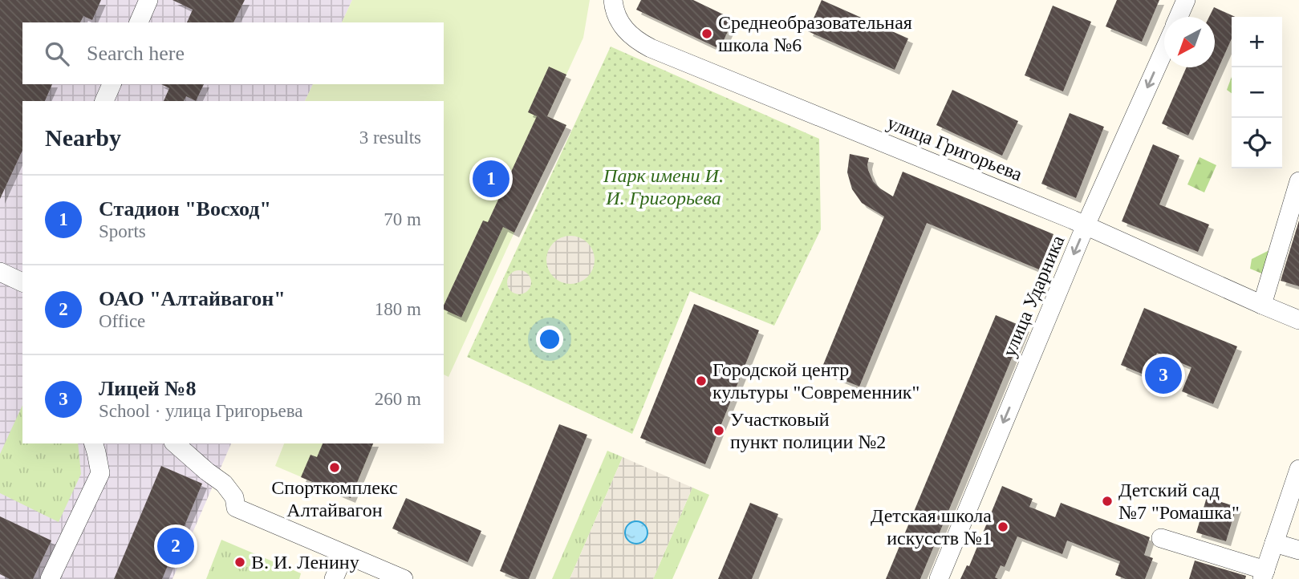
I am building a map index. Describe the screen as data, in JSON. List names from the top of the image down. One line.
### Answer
{"streets":{"street":["улица Григорьева","улица Ударника"]},"crossings":[["улица Григорьева","улица Ударника"]],"one_way":["улица Ударника"],"parks":["Парк имени И. И. Григорьева"],"places":["Среднеобразовательная школа №6","Городской центр культуры \"Современник\"","Участковый пункт полиции №2","Спорткомплекс Алтайвагон","Детский сад №7 \"Ромашка\"","Детская школа искусств №1","В. И. Ленину"],"north":"bottom left","page":{"map_buttons":["+","−"],"search":"Search here","heading":["Nearby","3 results"],"pins":["1","3","2"],"list":[{"mark":"1","name":"Стадион \"Восход\"","note":"Sports","value":"70 m"},{"mark":"2","name":"ОАО \"Алтайвагон\"","note":"Office","value":"180 m"},{"mark":"3","name":"Лицей №8","note":"School · улица Григорьева","value":"260 m"}]}}
